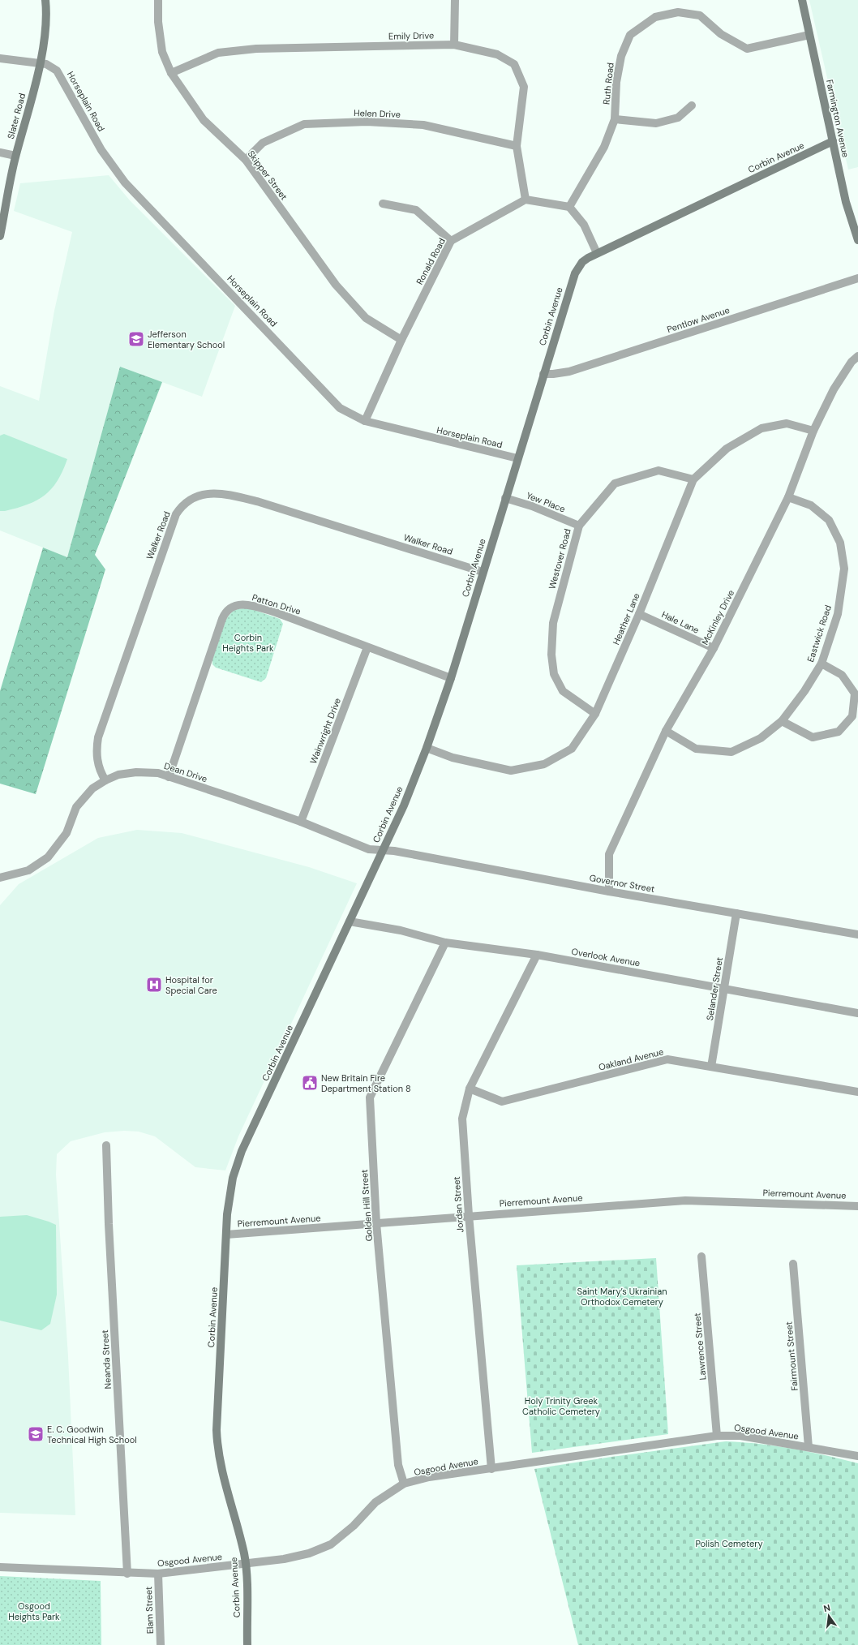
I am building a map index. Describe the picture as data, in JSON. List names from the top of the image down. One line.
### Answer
{"streets":{"main road":["Slater Road","Farmington Avenue","Corbin Avenue"],"street":["Emily Drive","Ruth Road","Horseplain Road","Helen Drive","Skipper Street","Ronald Road","Pentlow Avenue","Yew Place","Walker Road","Westover Road","Patton Drive","McKinley Drive","Heather Lane","Hale Lane","Eastwick Road","Wainwright Drive","Dean Drive","Governor Street","Overlook Avenue","Selander Street","Oakland Avenue","Pierremount Avenue","Jordan Street","Golden Hill Street","Lawrence Street","Fairmount Street","Neanda Street","Osgood Avenue","Elam Street"]},"crossings":[["Emily Drive","Helen Drive"],["Emily Drive","Skipper Street"],["Emily Drive","Ronald Road"],["Ruth Road","Farmington Avenue"],["Horseplain Road","Slater Road"],["Horseplain Road","Corbin Avenue"],["Horseplain Road","Ronald Road"],["Helen Drive","Skipper Street"],["Farmington Avenue","Corbin Avenue"],["Corbin Avenue","Pentlow Avenue"],["Corbin Avenue","Yew Place"],["Corbin Avenue","Walker Road"],["Corbin Avenue","Patton Drive"],["Corbin Avenue","Heather Lane"],["Corbin Avenue","Dean Drive"],["Corbin Avenue","Governor Street"],["Corbin Avenue","Overlook Avenue"],["Corbin Avenue","Pierremount Avenue"],["Corbin Avenue","Osgood Avenue"],["Skipper Street","Ronald Road"],["Yew Place","Westover Road"],["Walker Road","Dean Drive"],["Westover Road","Heather Lane"],["Patton Drive","Wainwright Drive"],["Patton Drive","Dean Drive"],["McKinley Drive","Heather Lane"],["McKinley Drive","Hale Lane"],["McKinley Drive","Eastwick Road"],["McKinley Drive","Governor Street"],["Heather Lane","Hale Lane"],["Wainwright Drive","Dean Drive"],["Dean Drive","Governor Street"],["Governor Street","Selander Street"],["Overlook Avenue","Selander Street"],["Overlook Avenue","Jordan Street"],["Overlook Avenue","Golden Hill Street"],["Selander Street","Oakland Avenue"],["Oakland Avenue","Jordan Street"],["Pierremount Avenue","Jordan Street"],["Pierremount Avenue","Golden Hill Street"],["Jordan Street","Osgood Avenue"],["Golden Hill Street","Osgood Avenue"],["Lawrence Street","Osgood Avenue"],["Fairmount Street","Osgood Avenue"],["Neanda Street","Osgood Avenue"],["Osgood Avenue","Elam Street"]],"parks":["Corbin Heights Park","Saint Mary’s Ukrainian Orthodox Cemetery","Holy Trinity Greek Catholic Cemetery","Polish Cemetery","Osgood Heights Park"],"places":{"school or university":["Jefferson Elementary School","E. C. Goodwin Technical High School"],"hospital":["Hospital for Special Care"],"public building":["New Britain Fire Department Station 8"]},"north":"top"}
